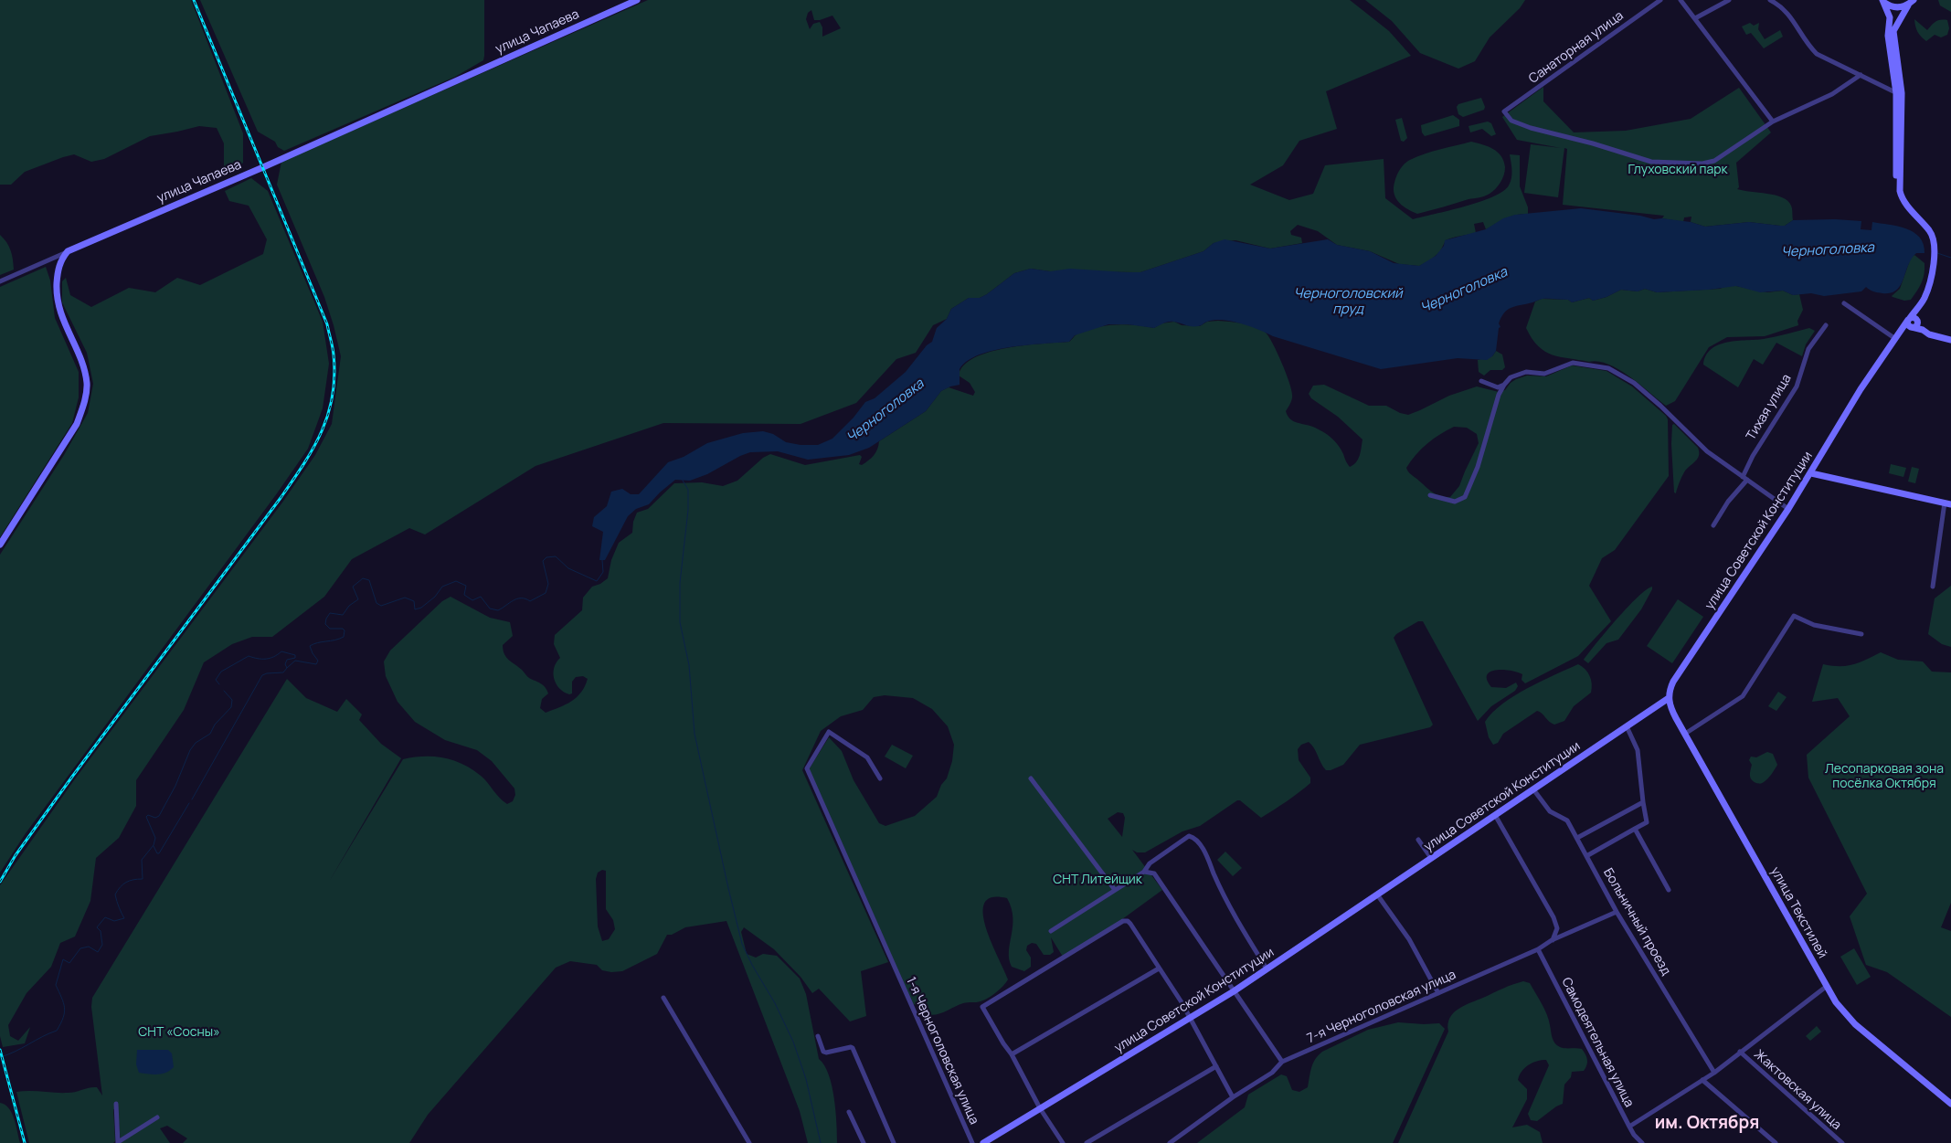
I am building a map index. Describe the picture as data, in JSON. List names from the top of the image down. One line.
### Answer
{"streets":{"street":["улица Чапаева","Санаторная улица","Тихая улица","улица Советской Конституции","улица Текстилей","Больничный проезд","7-я Черноголовская улица","Самодеятельная улица","1-я Черноголовская улица","Жактовская улица"]},"crossings":[["улица Советской Конституции","улица Текстилей"],["улица Советской Конституции","Больничный проезд"],["Больничный проезд","7-я Черноголовская улица"],["7-я Черноголовская улица","Самодеятельная улица"]],"districts":["им. Октября"],"water":["Черноголовка","Черноголовский пруд"],"parks":["Глуховский парк","Лесопарковая зона посёлка Октября","СНТ Литейщик","СНТ «Сосны»"]}
